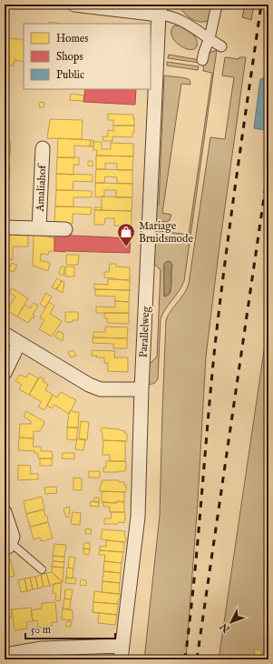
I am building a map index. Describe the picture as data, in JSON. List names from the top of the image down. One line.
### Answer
{"streets":{"street":["Amaliahof","Parallelweg"]},"places":{"shop":["Mariage Bruidsmode"]},"legend":["Homes","Shops","Public"],"scale_bar":"50 m","north":"bottom left"}
